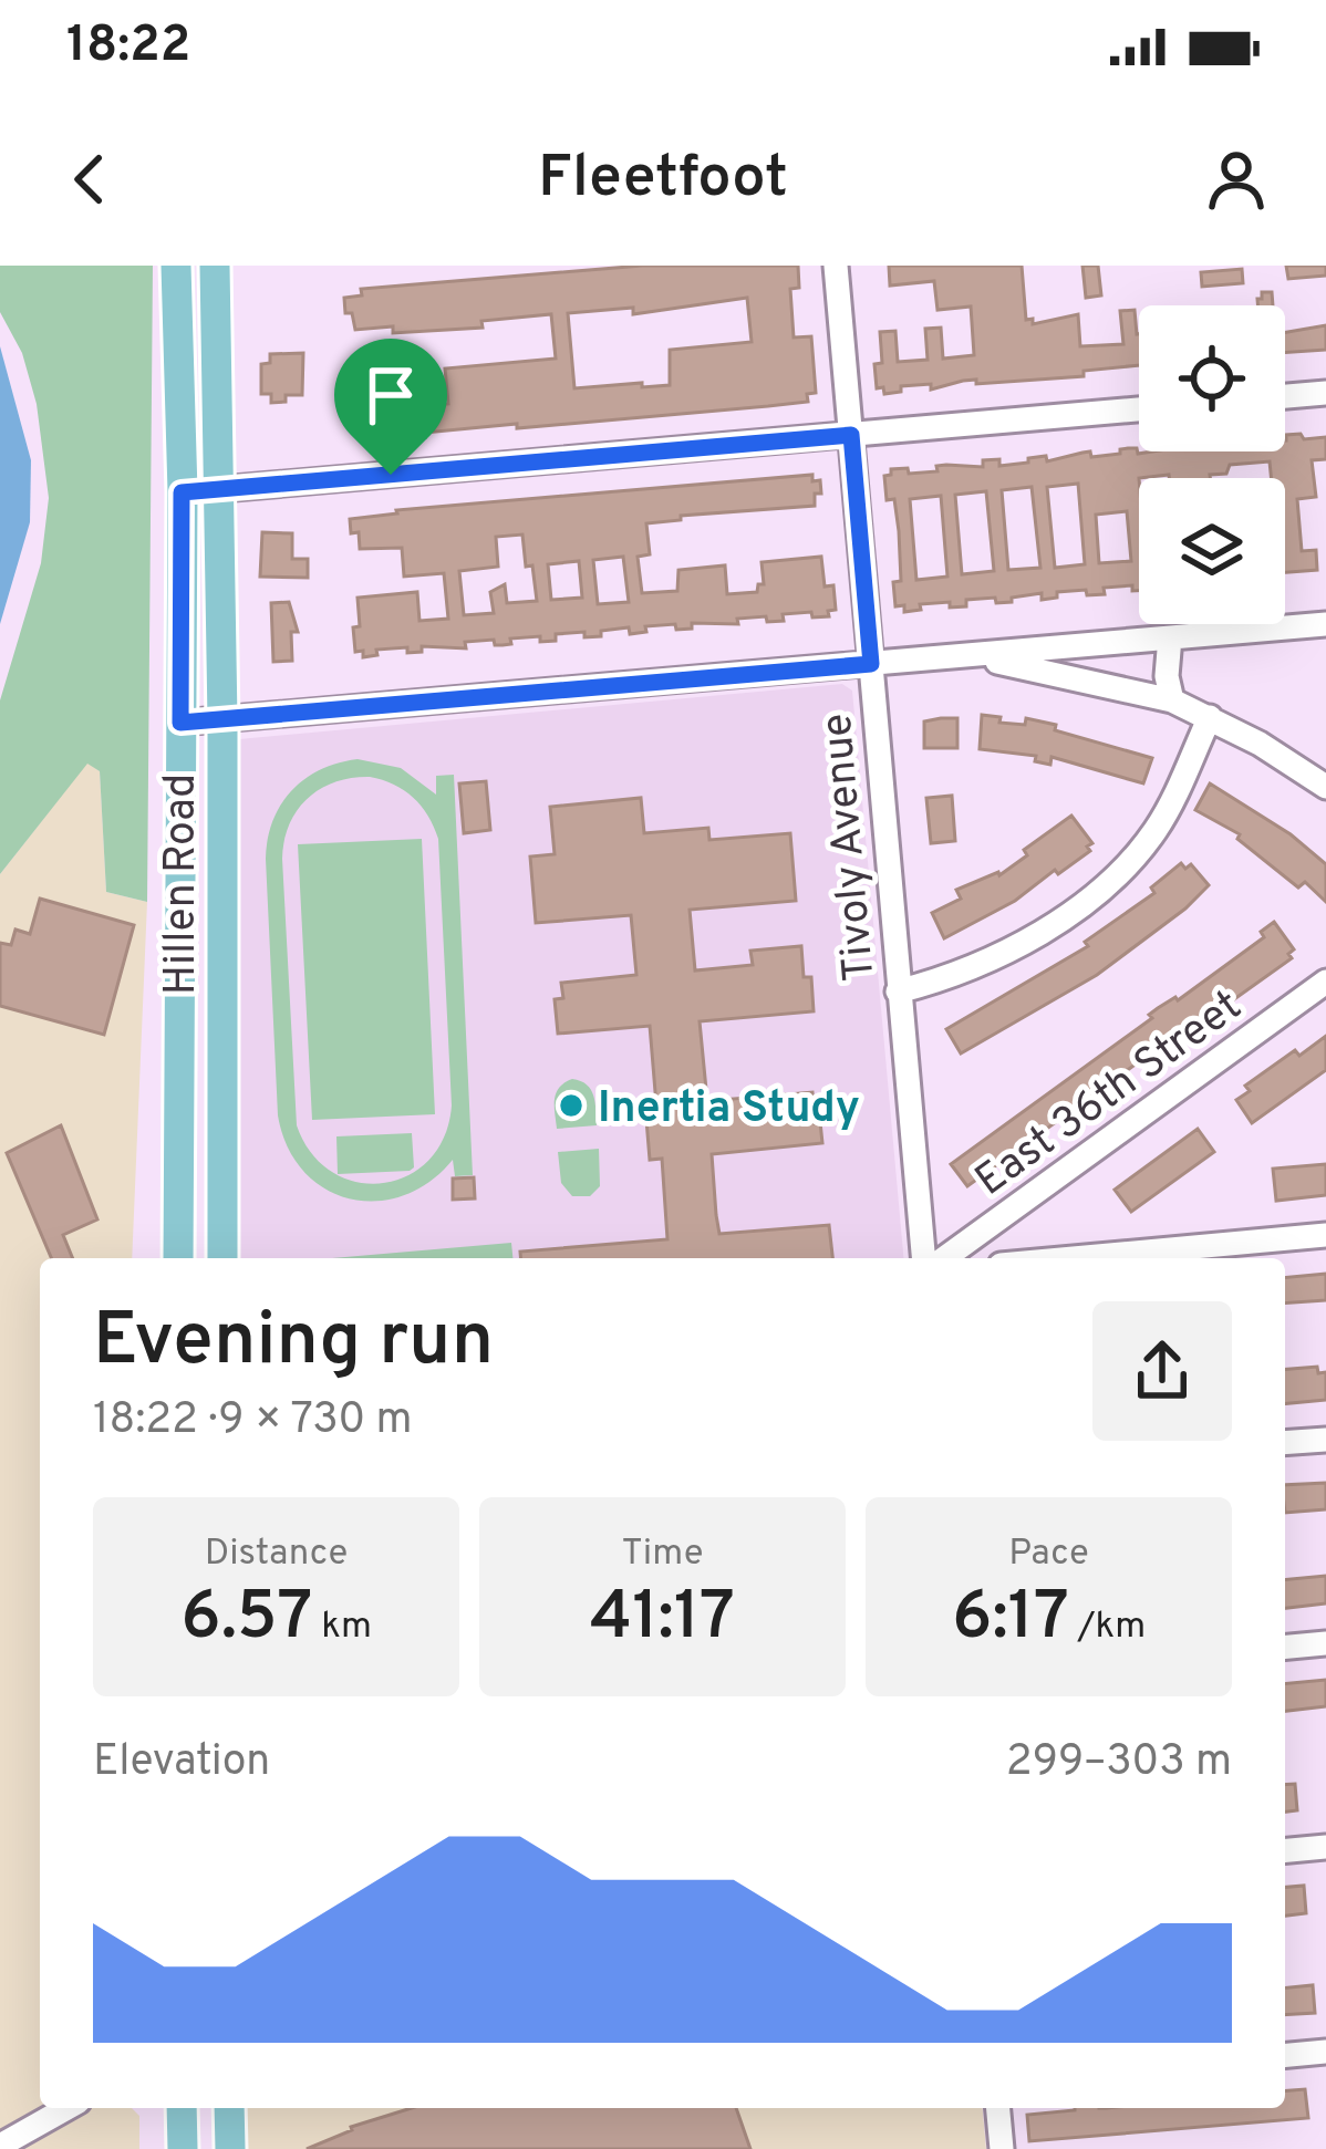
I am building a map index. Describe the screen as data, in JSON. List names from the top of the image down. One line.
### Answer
{"streets":{"main road":["Hillen Road"],"street":["Tivoly Avenue","East 36th Street"]},"places":["Inertia Study"],"page":{"status":"18:22","header":"Fleetfoot","heading":["Evening run","18:22 · 9 × 730 m"],"stats":[["Distance","6.57 km"],["Time","41:17"],["Pace","6:17 /km"]],"chart":["Elevation","299–303 m"]}}
